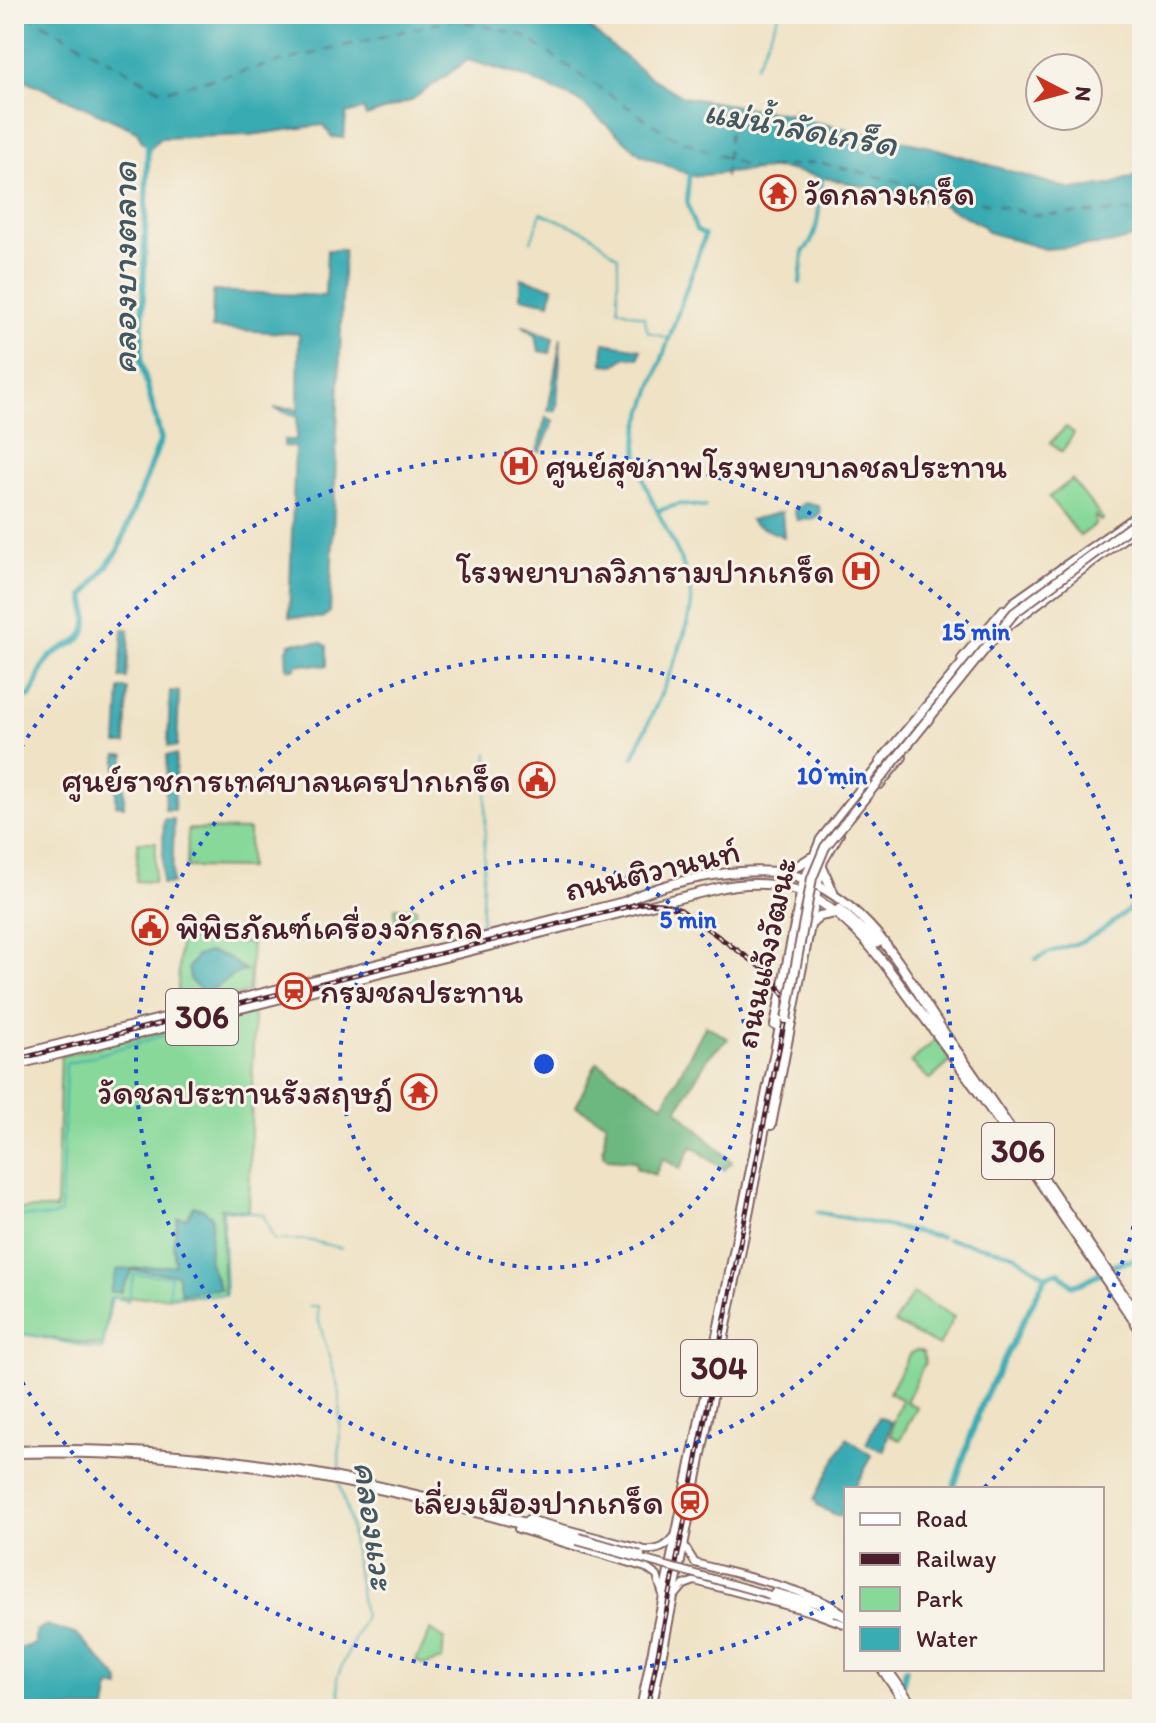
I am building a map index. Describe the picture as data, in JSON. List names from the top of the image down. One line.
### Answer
{"streets":{"main road":["ถนนติวานนท์","ถนนแจ้งวัฒนะ","306","304"]},"crossings":[["ถนนติวานนท์","ถนนแจ้งวัฒนะ"],["ถนนติวานนท์","306"]],"water":["แม่น้ำลัดเกร็ด","คลองบางตลาด","คลองแวะ"],"places":{"temple":["วัดกลางเกร็ด","วัดชลประทานรังสฤษฎ์"],"hospital":["ศูนย์สุขภาพโรงพยาบาลชลประทาน","โรงพยาบาลวิภารามปากเกร็ด"],"public building":["ศูนย์ราชการเทศบาลนครปากเกร็ด","พิพิธภัณฑ์เครื่องจักรกล"],"station":["กรมชลประทาน","เลี่ยงเมืองปากเกร็ด"]},"legend":["Road","Railway","Park","Water"],"north":"right","rings":["15 min","10 min","5 min"]}
